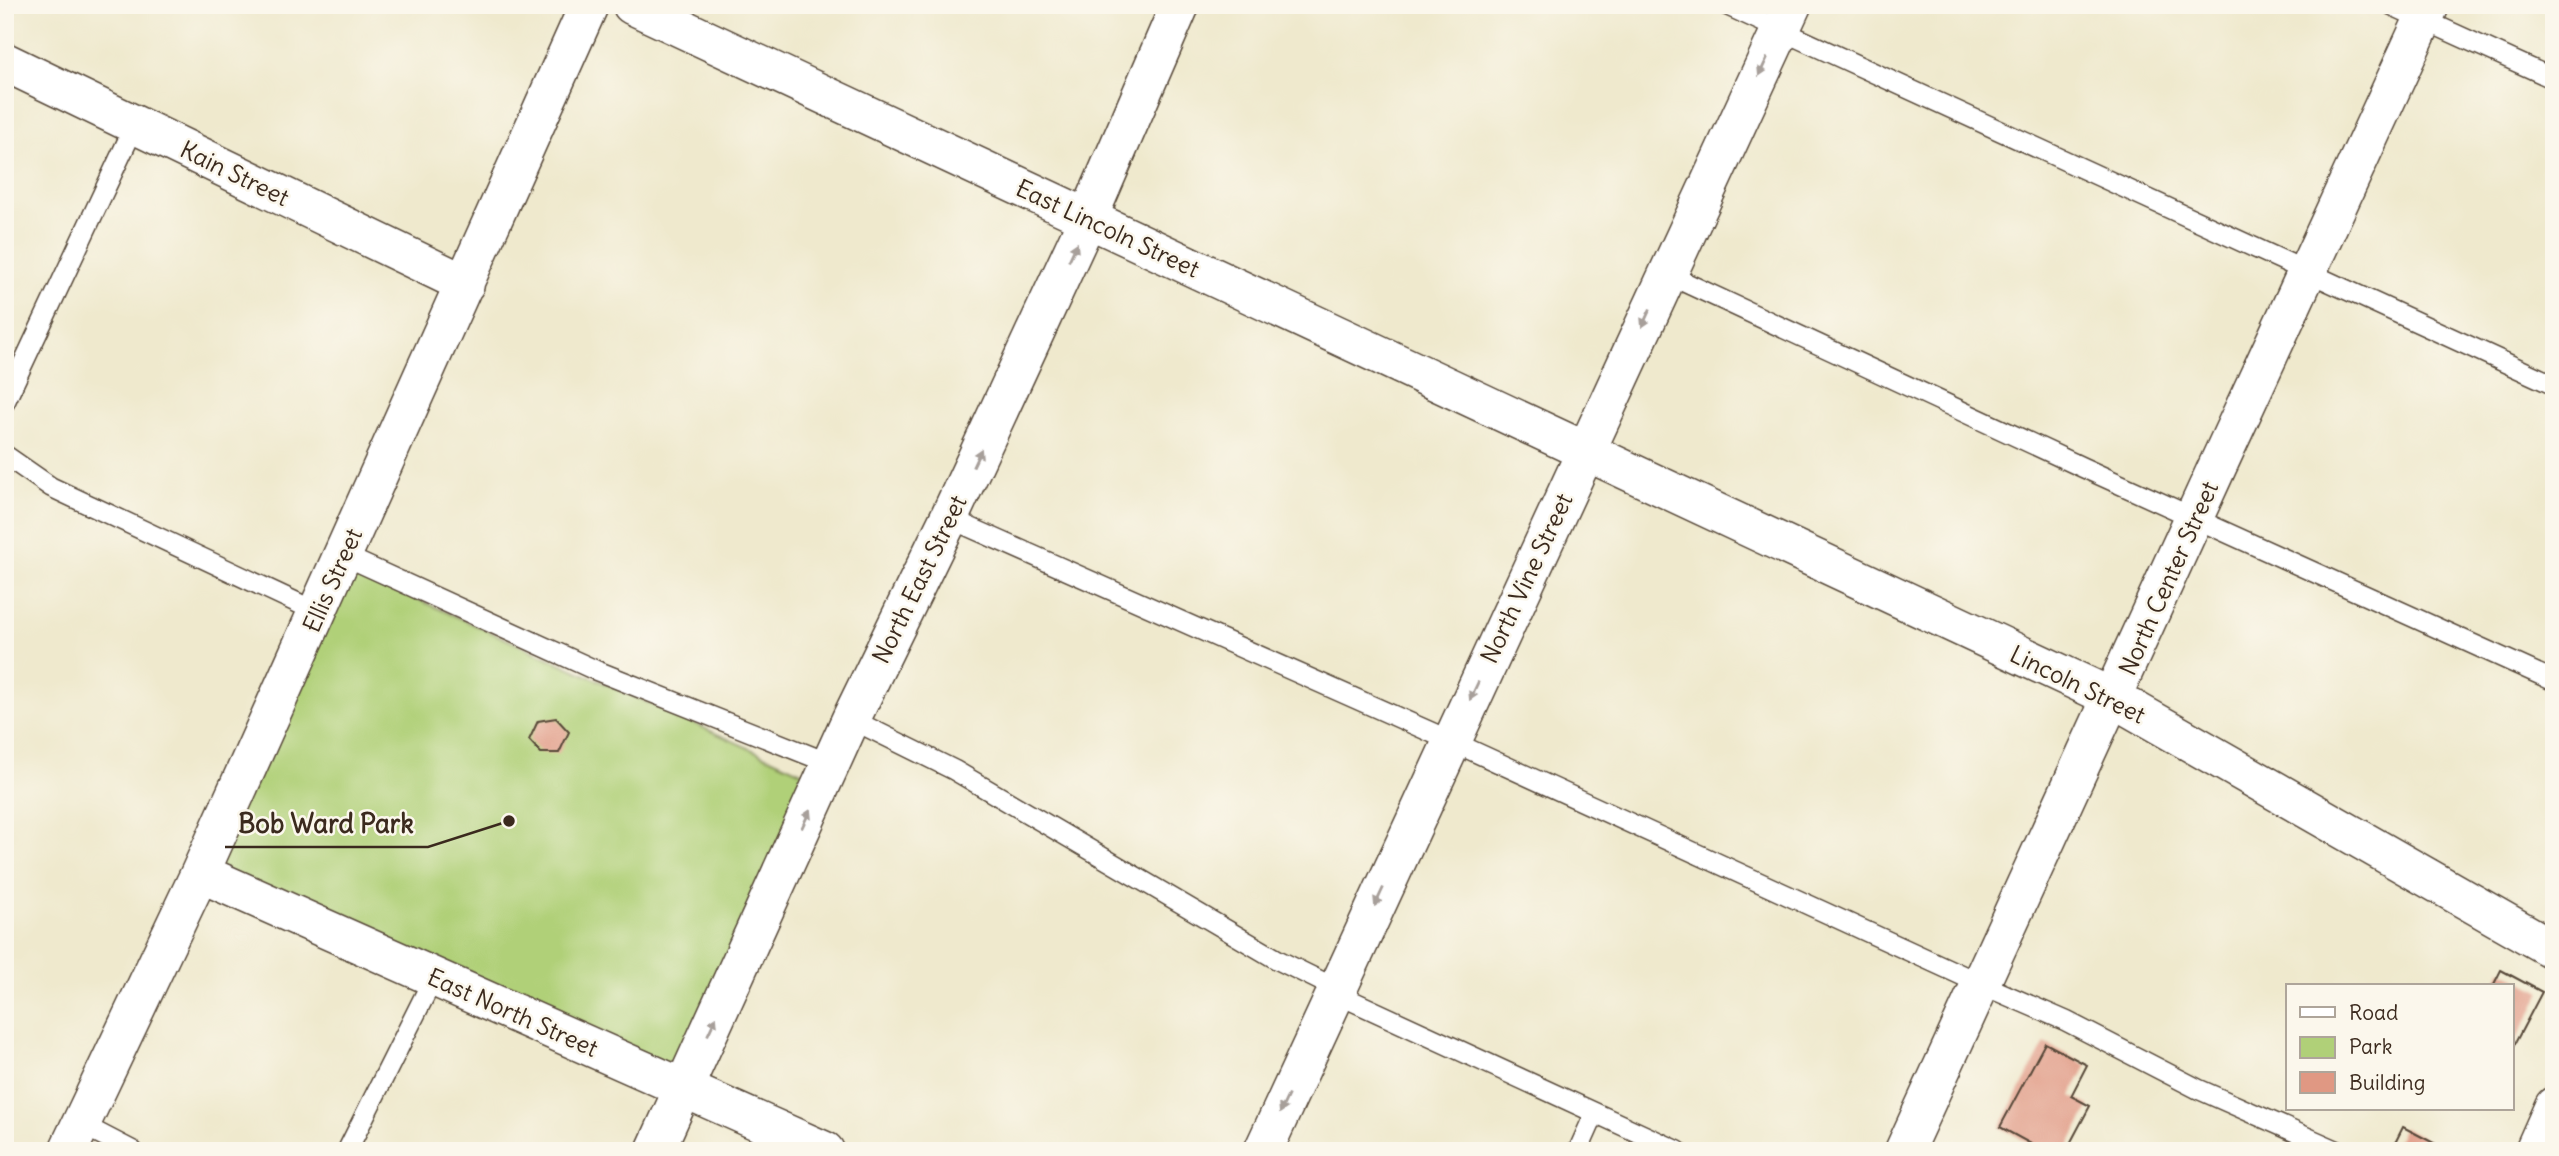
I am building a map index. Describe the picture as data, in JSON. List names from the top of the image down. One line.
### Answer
{"streets":{"street":["Kain Street","East Lincoln Street","North Vine Street","North Center Street","North East Street","Ellis Street","Lincoln Street","East North Street"]},"crossings":[["Kain Street","Ellis Street"],["East Lincoln Street","North Vine Street"],["East Lincoln Street","North East Street"],["East Lincoln Street","Lincoln Street"],["North Vine Street","Lincoln Street"],["North Center Street","Lincoln Street"],["North East Street","East North Street"],["Ellis Street","East North Street"]],"one_way":["North Vine Street","North East Street"],"places":["Bob Ward Park"],"legend":["Road","Park","Building"]}
